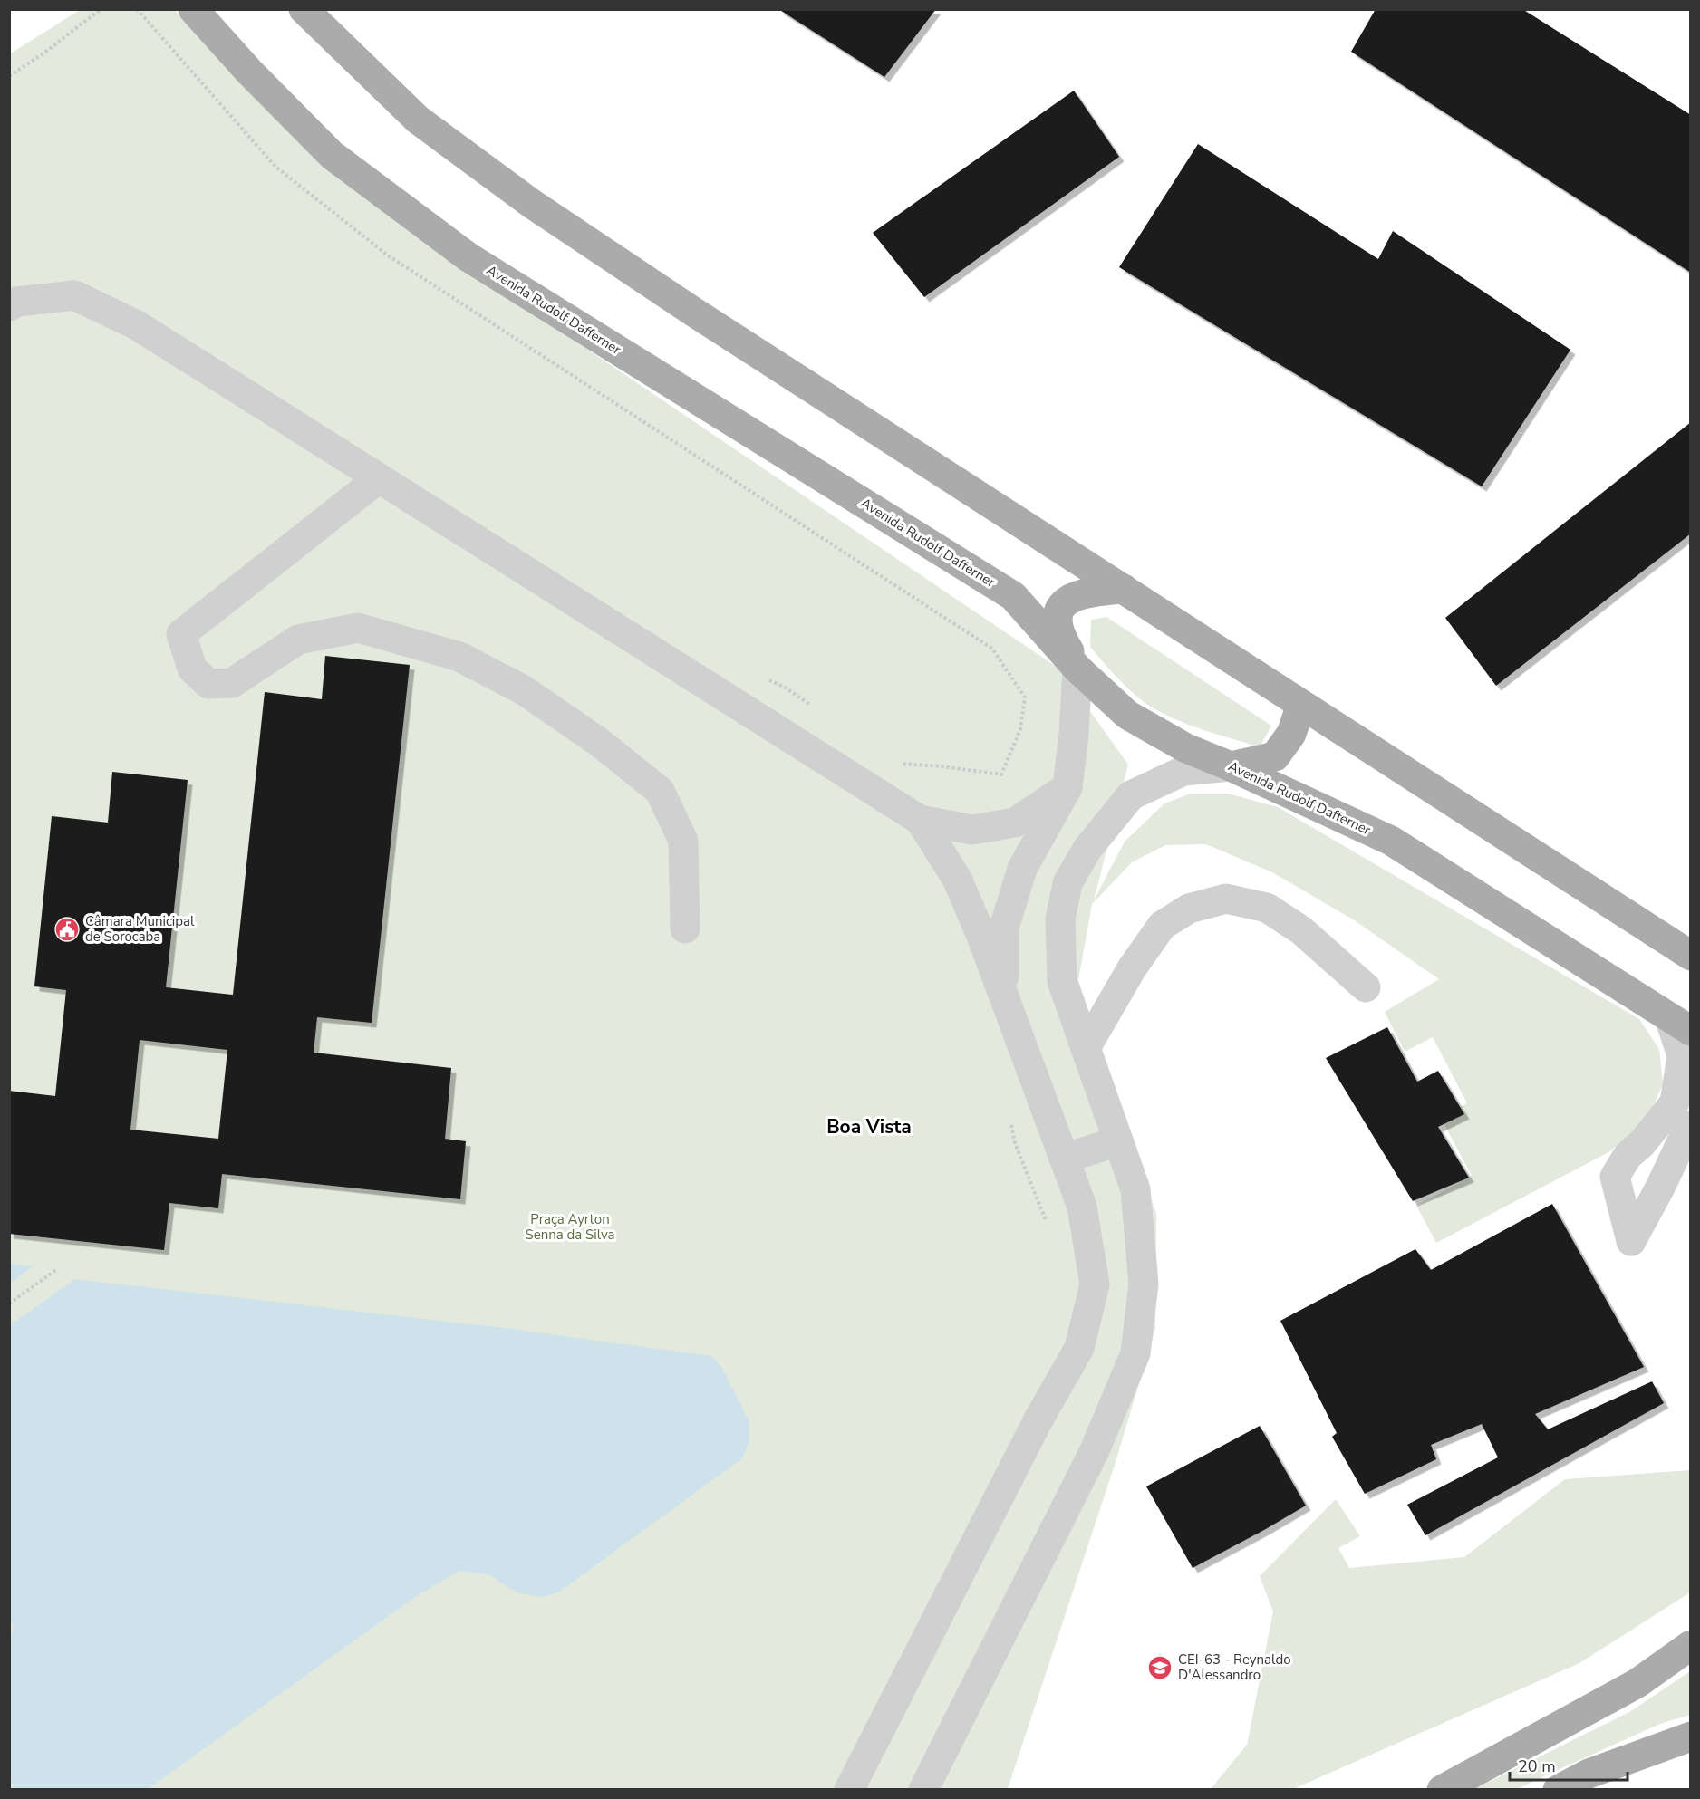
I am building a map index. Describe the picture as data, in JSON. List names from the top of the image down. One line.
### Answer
{"streets":{"main road":["Avenida Rudolf Dafferner"]},"districts":["Boa Vista"],"parks":["Praça Ayrton Senna da Silva"],"places":{"public building":["Câmara Municipal de Sorocaba"],"school or university":["CEI-63 - Reynaldo D'Alessandro"]},"scale_bar":"20 m"}
